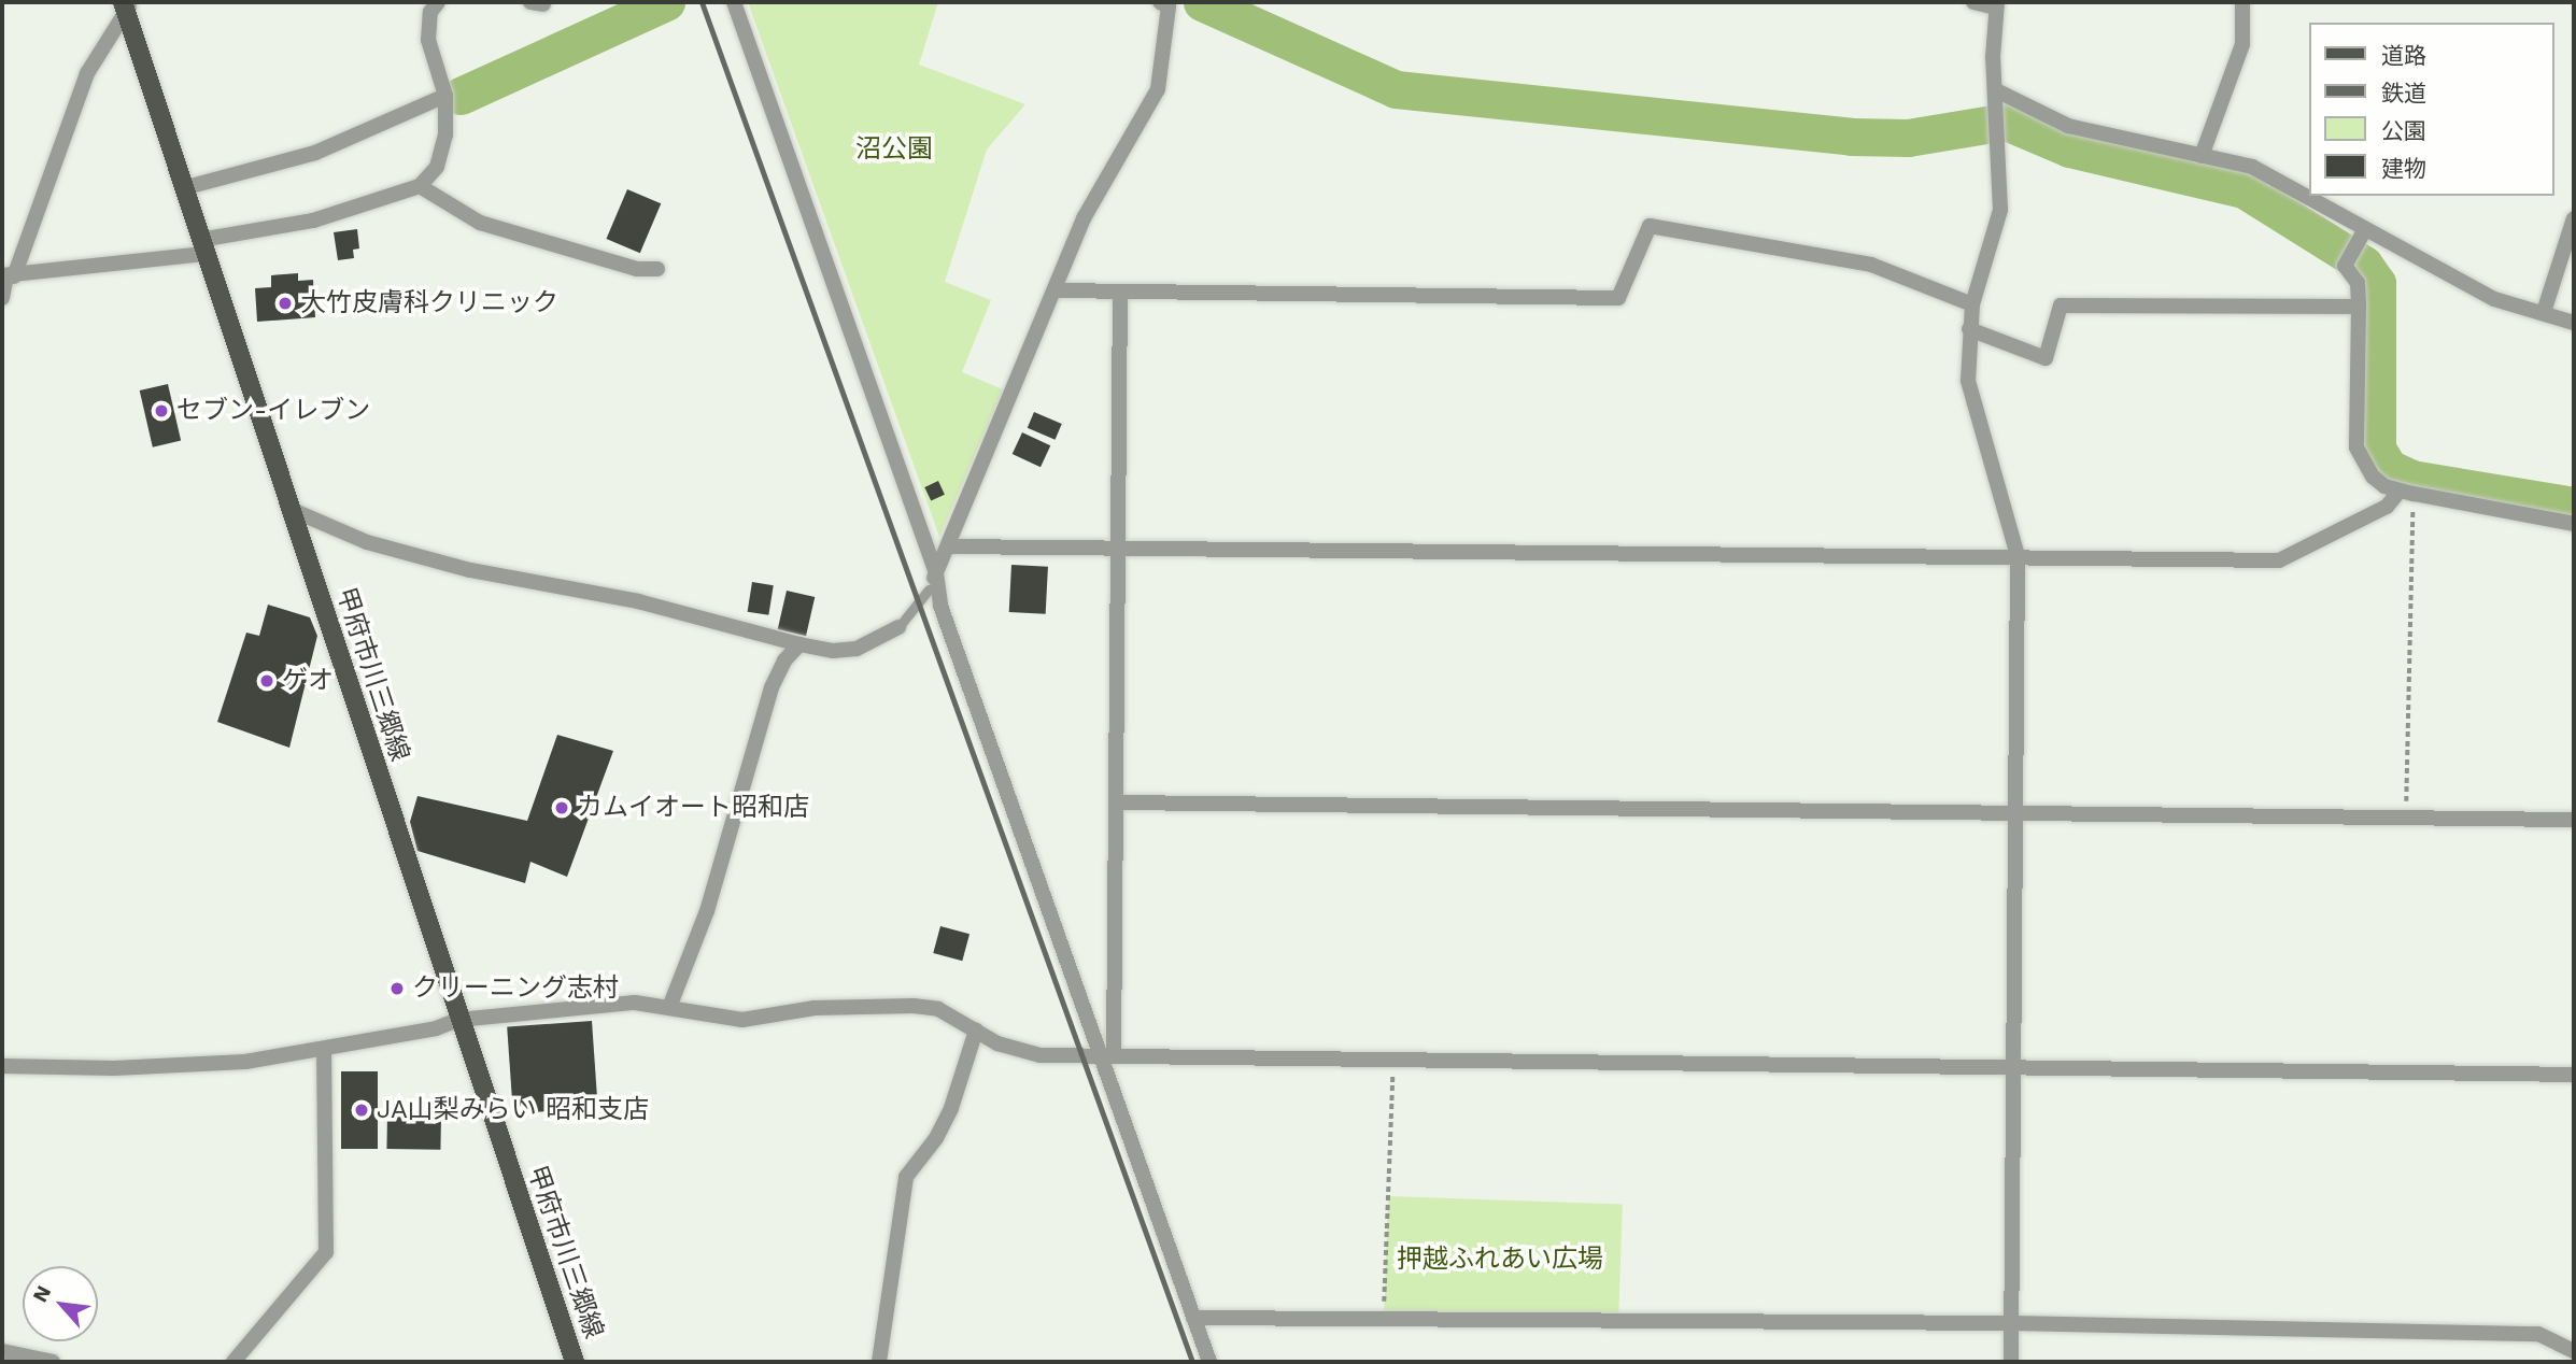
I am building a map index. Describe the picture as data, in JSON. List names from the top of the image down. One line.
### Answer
{"streets":{"main road":["甲府市川三郷線"]},"parks":["沼公園","押越ふれあい広場"],"places":["大竹皮膚科クリニック","セブン-イレブン","ゲオ","カムイオート昭和店","クリーニング志村","JA山梨みらい 昭和支店"],"legend":["道路","鉄道","公園","建物"],"north":"top left"}
